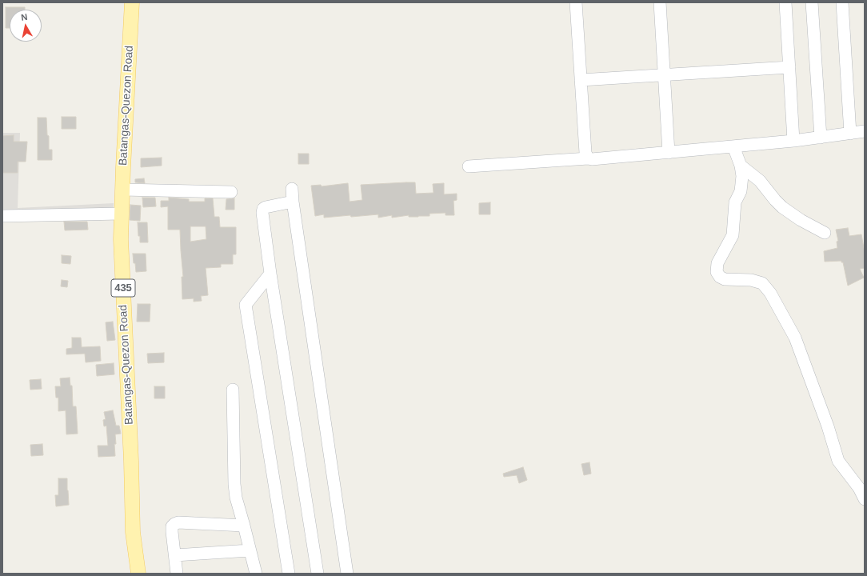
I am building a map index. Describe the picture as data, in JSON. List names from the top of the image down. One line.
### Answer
{"streets":{"main road":["Batangas-Quezon Road","435"]},"north":"top"}
